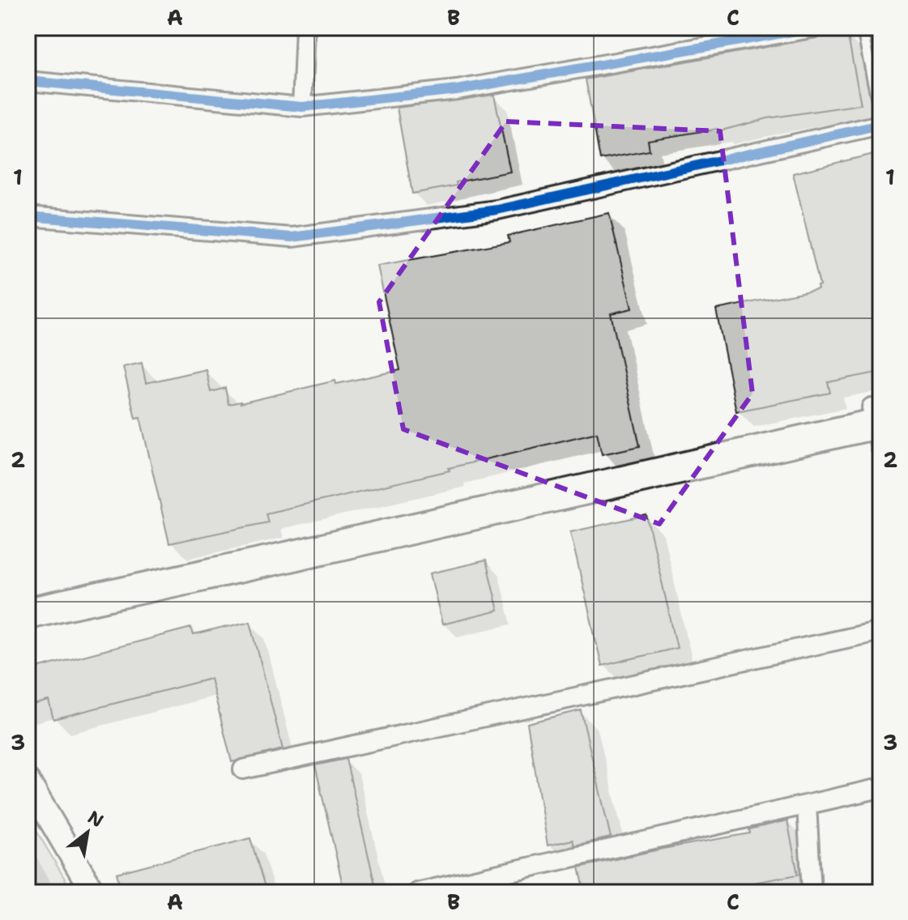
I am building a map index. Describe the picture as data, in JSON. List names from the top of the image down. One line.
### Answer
{"north":"top right","grid":{"columns":["A","B","C"],"rows":["1","2","3"]}}
